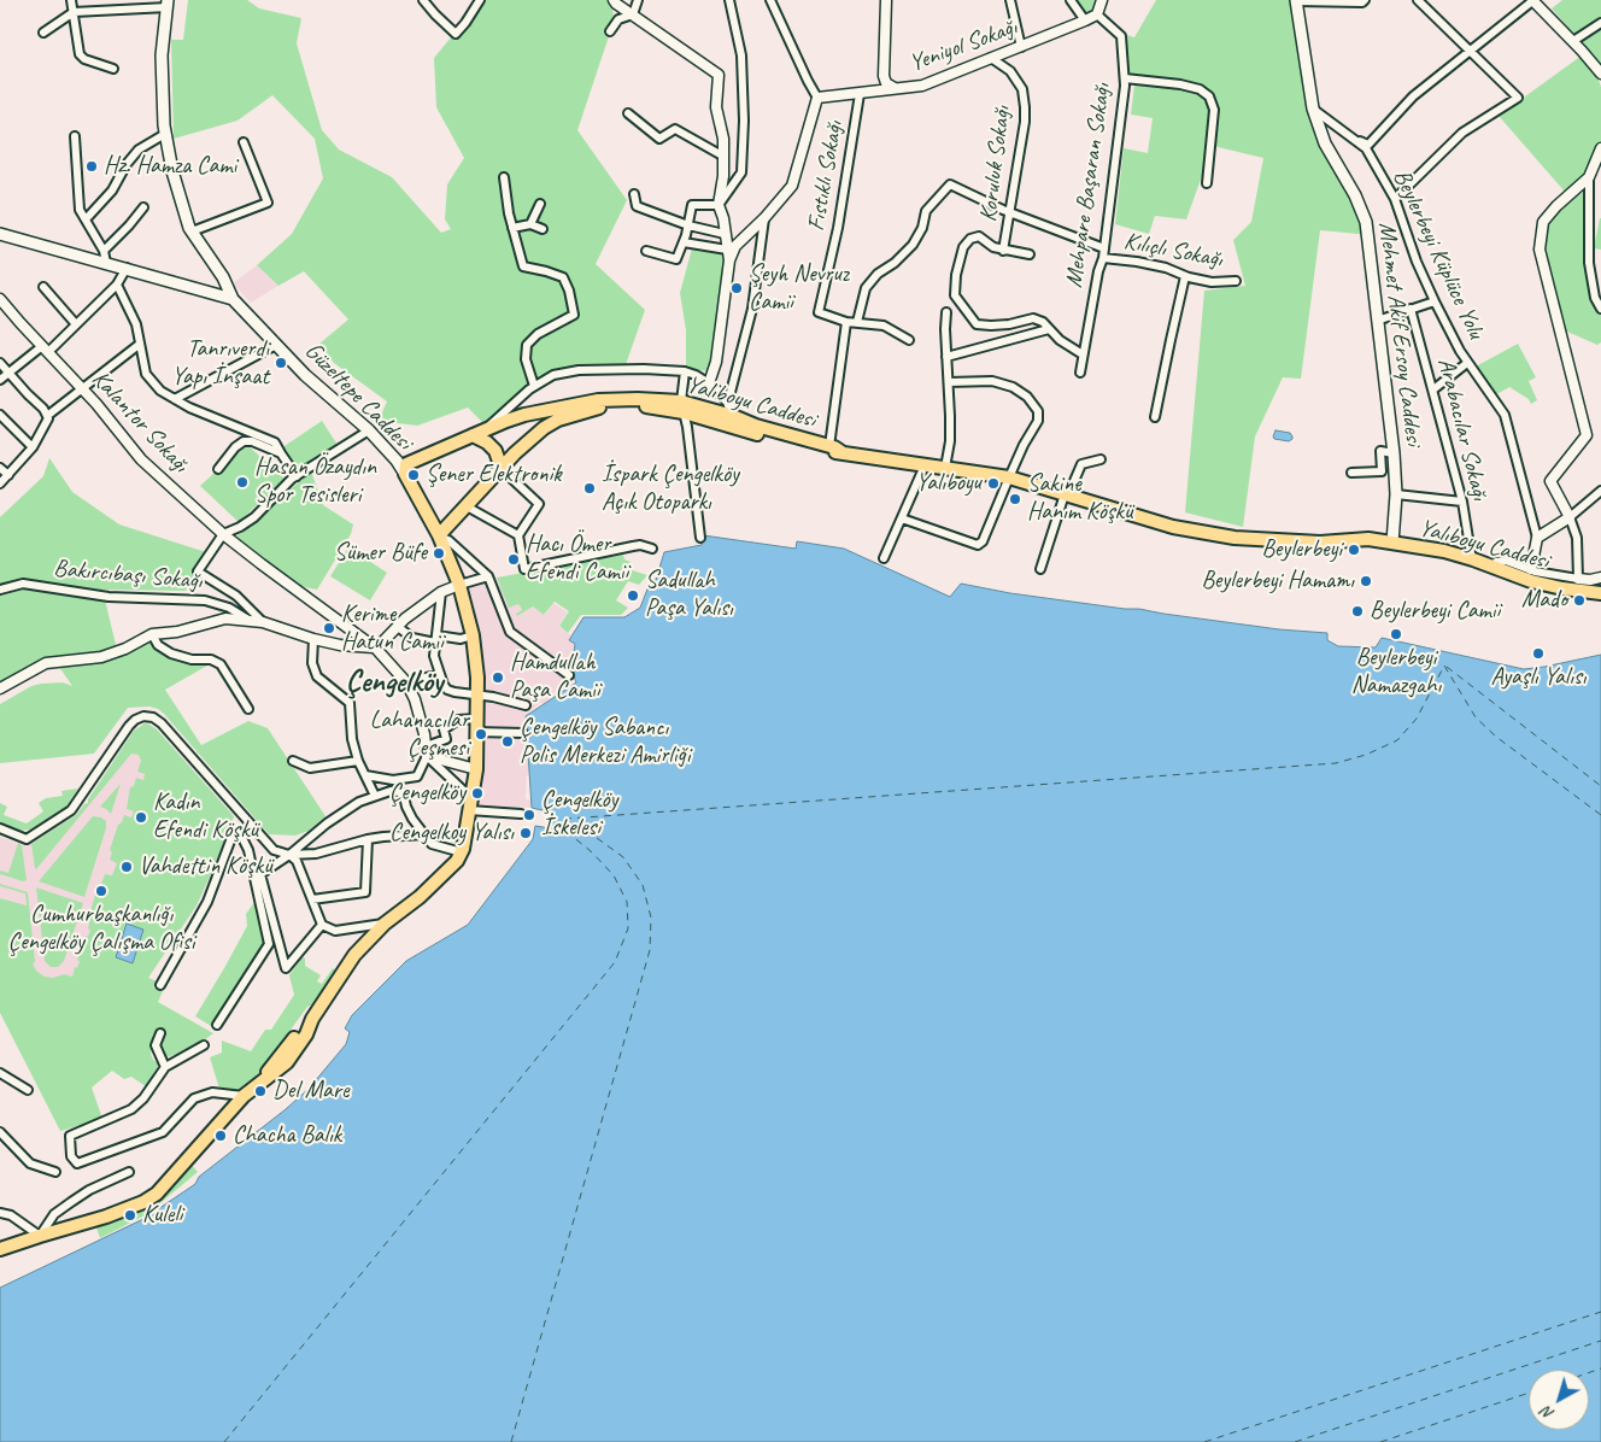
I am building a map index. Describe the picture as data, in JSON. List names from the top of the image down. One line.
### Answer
{"streets":{"main road":["Mehmet Akif Ersoy Caddesi","Güzeltepe Caddesi","Yalıboyu Caddesi"],"street":["Yeniyol Sokağı","Koruluk Sokağı","Fıstıklı Sokağı","Mehpare Başaran Sokağı","Kılıçlı Sokağı","Beylerbeyi Küplüce Yolu","Kalantor Sokağı","Arabacılar Sokağı","Bakırcıbaşı Sokağı"]},"crossings":[["Yeniyol Sokağı","Koruluk Sokağı"],["Yeniyol Sokağı","Fıstıklı Sokağı"],["Yeniyol Sokağı","Mehpare Başaran Sokağı"],["Mehpare Başaran Sokağı","Kılıçlı Sokağı"],["Beylerbeyi Küplüce Yolu","Mehmet Akif Ersoy Caddesi"],["Mehmet Akif Ersoy Caddesi","Yalıboyu Caddesi"],["Güzeltepe Caddesi","Yalıboyu Caddesi"],["Yalıboyu Caddesi","Arabacılar Sokağı"]],"districts":["Çengelköy"],"places":["Hz. Hamza Cami","Şeyh Nevruz Camii","Tanrıverdi Yapı İnşaat","Şener Elektronik","Hasan Özaydın Spor Tesisleri","Yalıboyu","İspark Çengelköy Açık Otoparkı","Sakine Hanım Köşkü","Beylerbeyi","Sümer Büfe","Hacı Ömer Efendi Camii","Beylerbeyi Hamamı","Sadullah Paşa Yalısı","Mado","Beylerbeyi Camii","Kerime Hatun Camii","Beylerbeyi Namazgahı","Ayaşlı Yalısı","Hamdullah Paşa Camii","Lahanacılar Çeşmesi","Çengelköy Sabancı Polis Merkezi Amirliği","Çengelköy","Çengelköy İskelesi","Kadın Efendi Köşkü","Cengelkoy Yalısı","Vahdettin Köşkü","Cumhurbaşkanlığı Çengelköy Çalışma Ofisi","Del Mare","Chacha Balık","Kuleli"],"north":"bottom left"}
